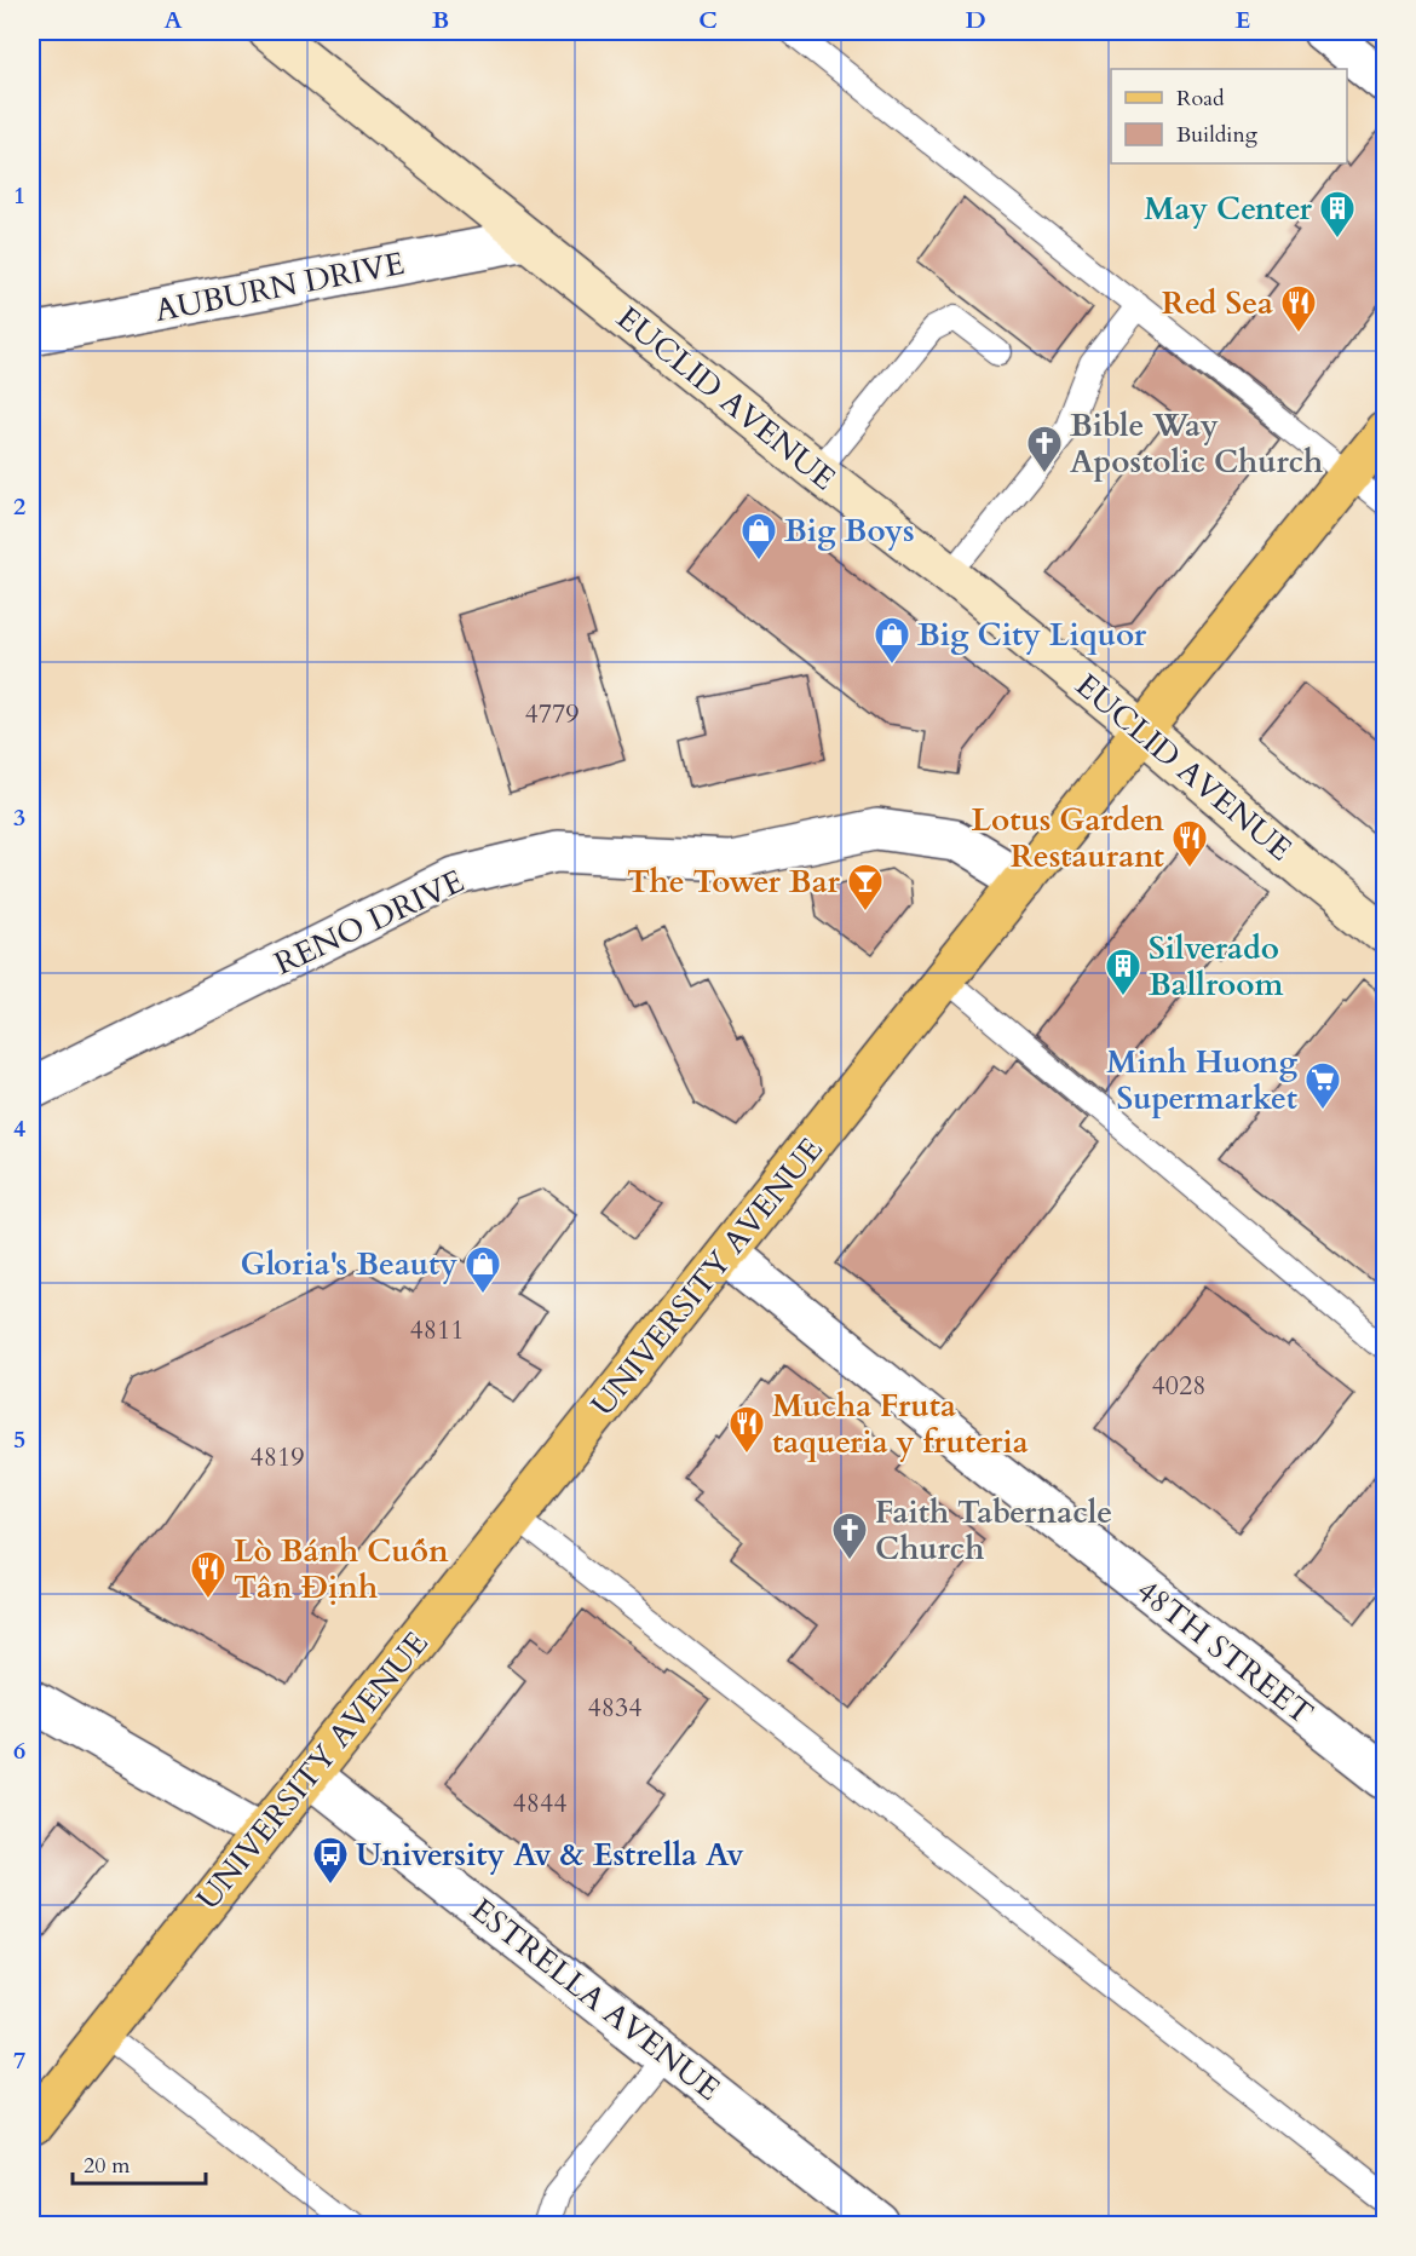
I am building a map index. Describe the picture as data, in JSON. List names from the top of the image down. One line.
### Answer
{"streets":{"main road":["EUCLID AVENUE","UNIVERSITY AVENUE"],"street":["AUBURN DRIVE","RENO DRIVE","48TH STREET","ESTRELLA AVENUE"]},"crossings":[["AUBURN DRIVE","EUCLID AVENUE"],["EUCLID AVENUE","UNIVERSITY AVENUE"],["RENO DRIVE","UNIVERSITY AVENUE"],["UNIVERSITY AVENUE","48TH STREET"],["UNIVERSITY AVENUE","ESTRELLA AVENUE"]],"places":{"building":["May Center","Silverado Ballroom"],"restaurant":["Red Sea","Lotus Garden Restaurant","Mucha Fruta taqueria y fruteria","Lò Bánh Cuốn Tân Định"],"church":["Bible Way Apostolic Church","Faith Tabernacle Church"],"shop":["Big Boys","Big City Liquor","Gloria's Beauty"],"bar":["The Tower Bar"],"supermarket":["Minh Huong Supermarket"],"bus stop":["University Av & Estrella Av"]},"house_numbers":["4779","4811","4028","4819","4834","4844"],"legend":["Road","Building"],"scale_bar":"20 m","grid":{"columns":["A","B","C","D","E"],"rows":["1","2","3","4","5","6","7"]}}
